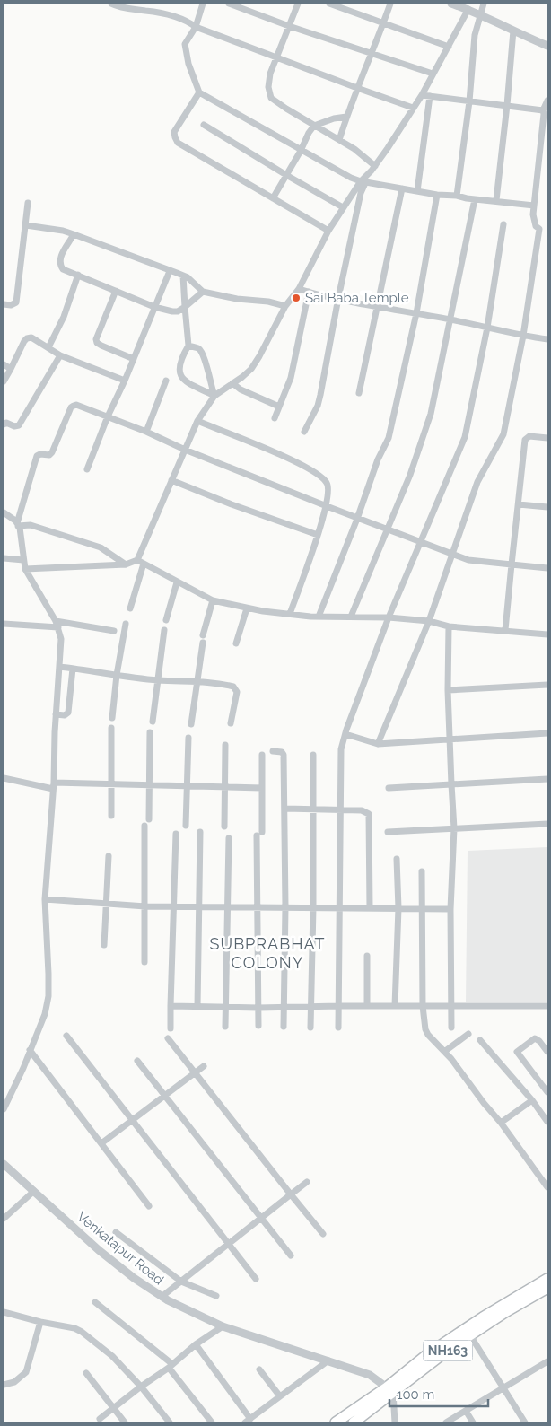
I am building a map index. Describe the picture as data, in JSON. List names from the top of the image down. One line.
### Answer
{"streets":{"highway":["NH163"],"street":["Venkatapur Road"]},"crossings":[["Venkatapur Road","NH163"]],"districts":["SUBPRABHAT COLONY"],"places":["Sai Baba Temple"],"scale_bar":"100 m"}
